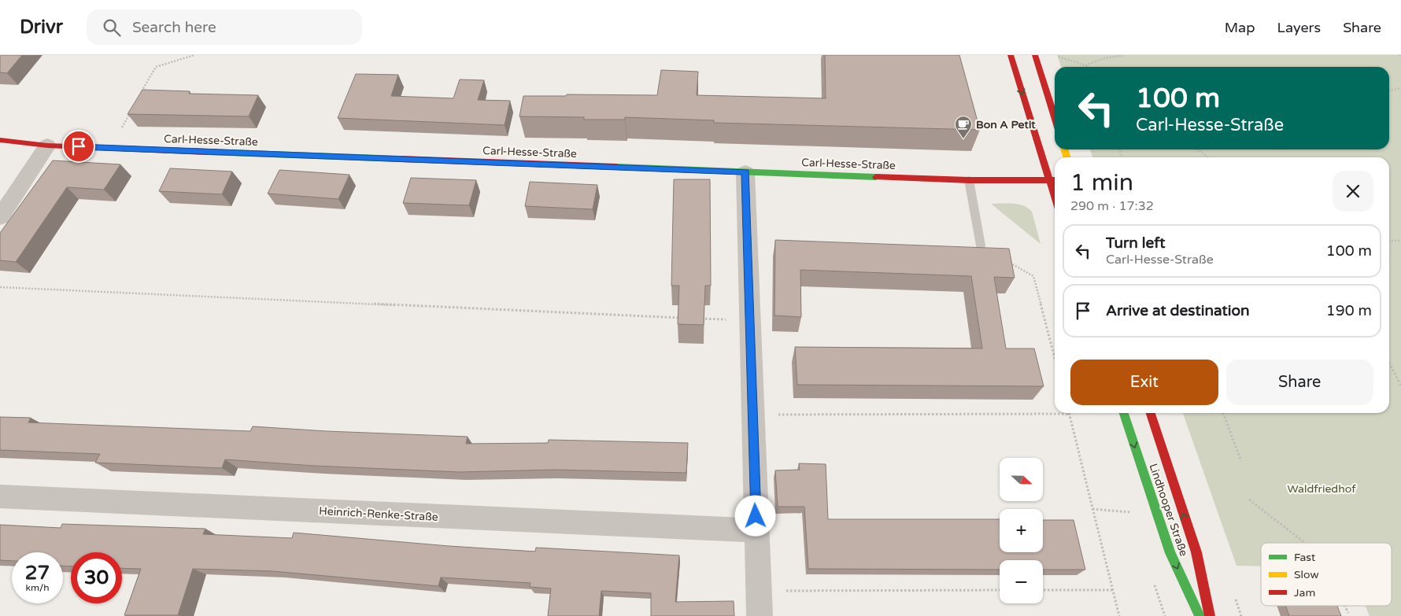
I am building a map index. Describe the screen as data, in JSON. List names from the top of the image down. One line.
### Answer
{"streets":{"street":["Carl-Hesse-Straße","Lindhooper Straße","Heinrich-Renke-Straße"]},"parks":["Waldfriedhof"],"places":{"cafe":["Bon A Petit"]},"legend":["Fast","Slow","Jam"],"north":"right","page":{"header":"Drivr","search":"Search here","nav":["Map","Layers","Share"],"turn":["100 m","Carl-Hesse-Straße"],"heading":["1 min","290 m · 17:32"],"list":[{"name":"Turn left","note":"Carl-Hesse-Straße","value":"100 m"},{"name":"Arrive at destination","value":"190 m"}],"buttons":["Exit","Share"],"map_buttons":["+","−"],"speed":"27 km/h","limit":"30"}}
